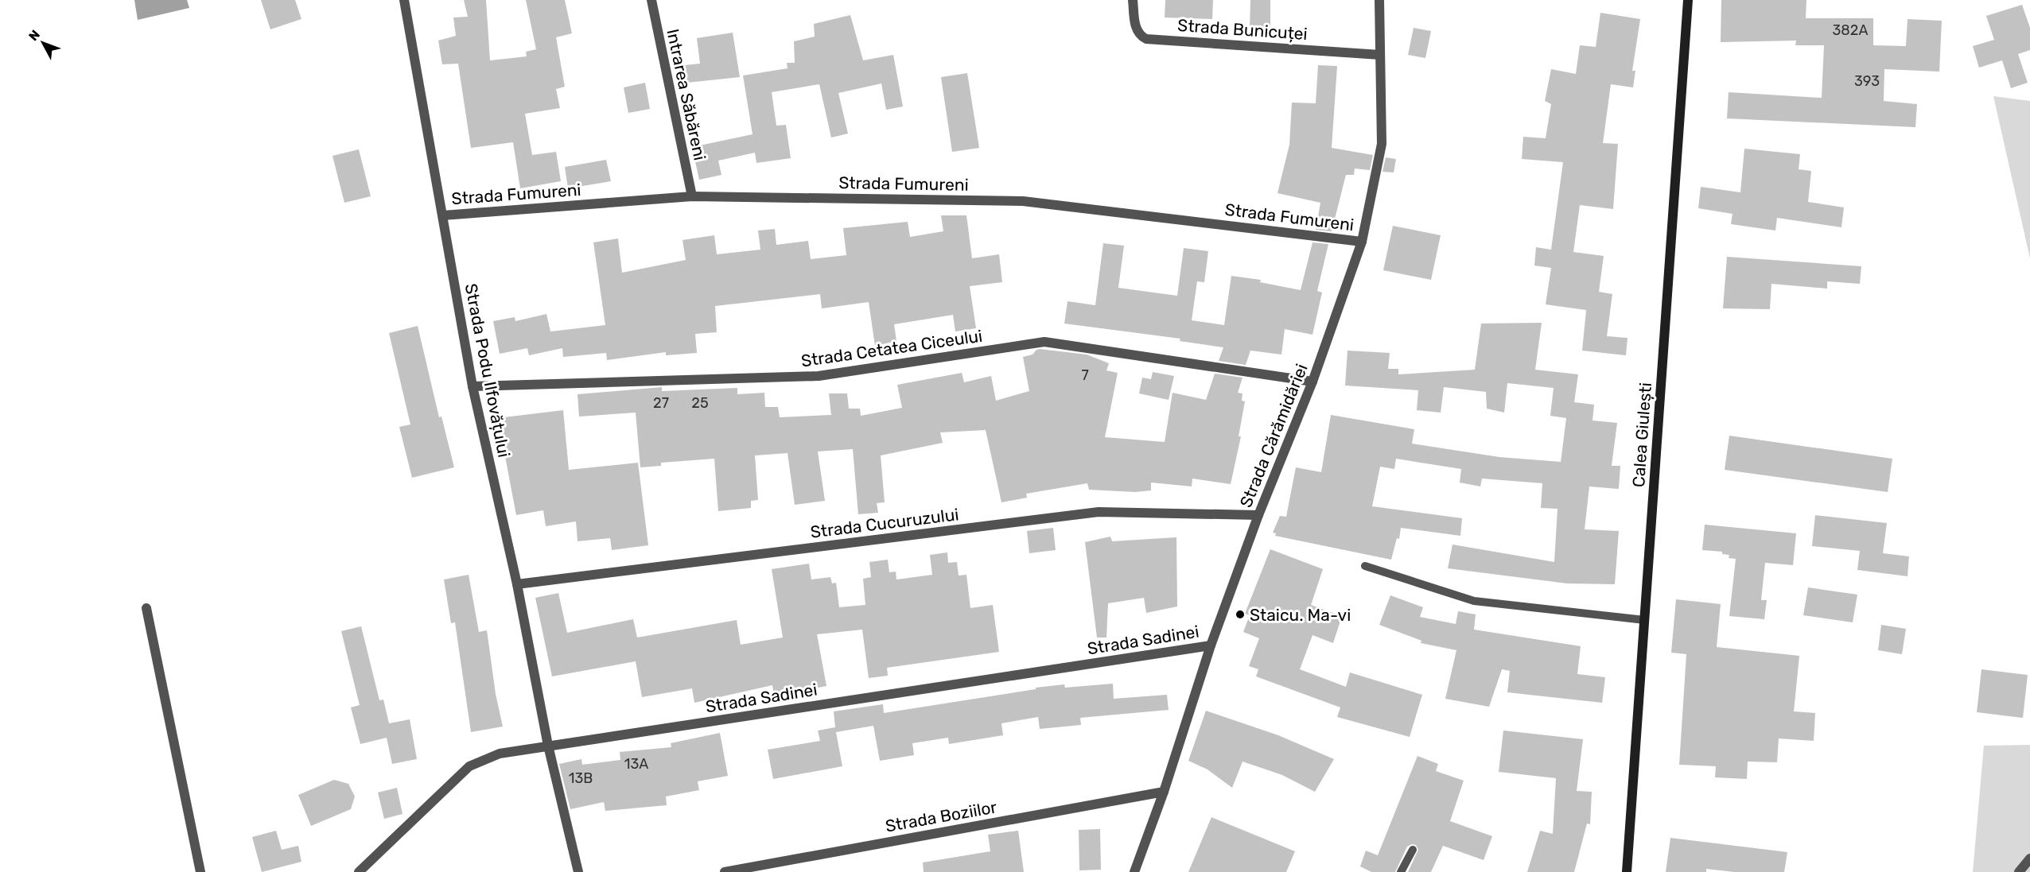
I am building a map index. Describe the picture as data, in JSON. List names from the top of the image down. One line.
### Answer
{"streets":{"main road":["Calea Giulești"],"street":["Strada Bunicuței","Intrarea Săbăreni","Strada Fumureni","Strada Cetatea Ciceului","Strada Podu Ilfovățului","Strada Cărămidăriei","Strada Cucuruzului","Strada Sadinei","Strada Boziilor"]},"crossings":[["Strada Bunicuței","Strada Cărămidăriei"],["Intrarea Săbăreni","Strada Fumureni"],["Strada Fumureni","Strada Podu Ilfovățului"],["Strada Fumureni","Strada Cărămidăriei"],["Strada Cetatea Ciceului","Strada Podu Ilfovățului"],["Strada Cetatea Ciceului","Strada Cărămidăriei"],["Strada Podu Ilfovățului","Strada Cucuruzului"],["Strada Podu Ilfovățului","Strada Sadinei"],["Strada Cărămidăriei","Strada Cucuruzului"],["Strada Cărămidăriei","Strada Sadinei"],["Strada Cărămidăriei","Strada Boziilor"]],"places":["Staicu. Ma-vi"],"house_numbers":["382A","393","7","27","25","13A","13B"],"north":"top left"}
